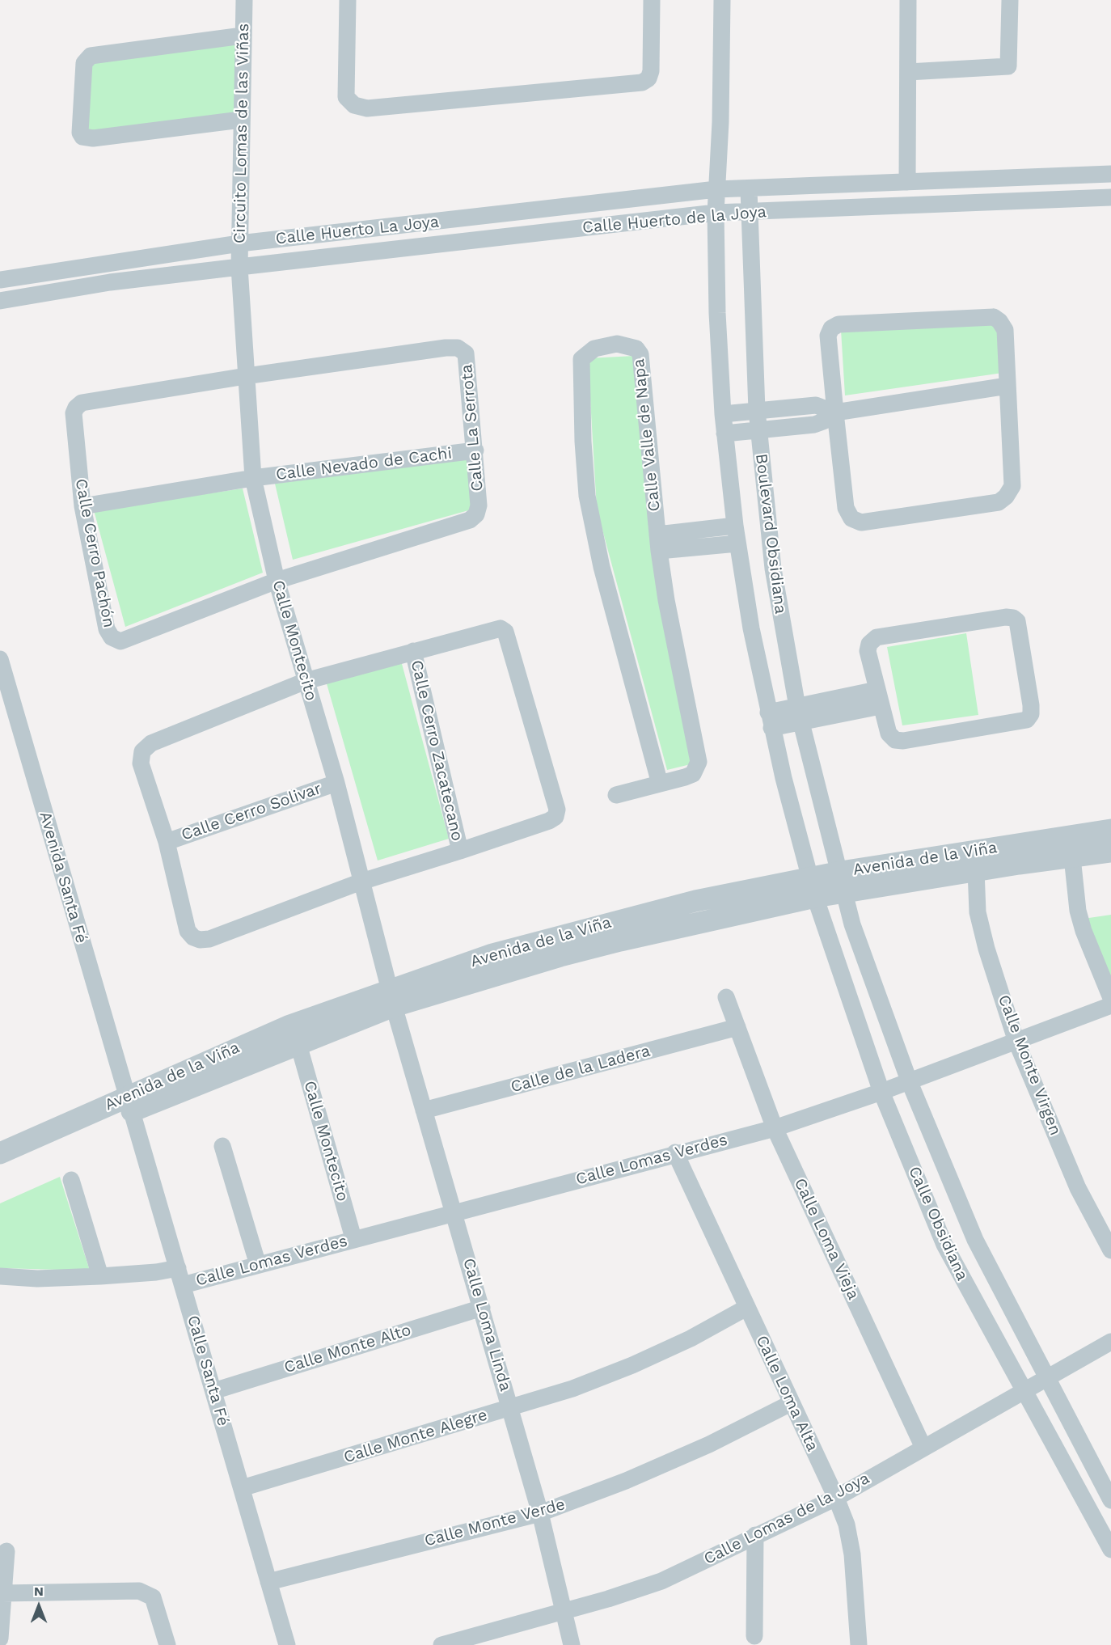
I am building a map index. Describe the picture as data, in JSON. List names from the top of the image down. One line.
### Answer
{"streets":{"street":["Circuito Lomas de las Viñas","Calle Huerto de la Joya","Calle Huerto La Joya","Calle La Serrota","Calle Valle de Napa","Calle Nevado de Cachi","Boulevard Obsidiana","Calle Cerro Pachón","Calle Montecito","Calle Cerro Zacatecano","Calle Cerro Solivar","Avenida de la Viña","Avenida Santa Fé","Calle Monte Virgen","Calle de la Ladera","Calle Lomas Verdes","Calle Obsidiana","Calle Loma Vieja","Calle Loma Linda","Calle Monte Alto","Calle Santa Fé","Calle Loma Alta","Calle Monte Alegre","Calle Lomas de la Joya","Calle Monte Verde"]},"crossings":[["Circuito Lomas de las Viñas","Calle Huerto de la Joya"],["Circuito Lomas de las Viñas","Calle Huerto La Joya"],["Circuito Lomas de las Viñas","Calle Montecito"],["Calle Huerto de la Joya","Boulevard Obsidiana"],["Calle Huerto de la Joya","Calle Montecito"],["Calle Huerto La Joya","Boulevard Obsidiana"],["Calle La Serrota","Calle Nevado de Cachi"],["Calle La Serrota","Calle Cerro Pachón"],["Calle La Serrota","Calle Montecito"],["Calle Nevado de Cachi","Calle Cerro Pachón"],["Calle Nevado de Cachi","Calle Montecito"],["Boulevard Obsidiana","Avenida de la Viña"],["Boulevard Obsidiana","Calle Obsidiana"],["Calle Cerro Pachón","Calle Montecito"],["Calle Montecito","Calle Cerro Solivar"],["Calle Montecito","Avenida de la Viña"],["Calle Montecito","Calle Lomas Verdes"],["Calle Montecito","Calle Loma Linda"],["Avenida de la Viña","Avenida Santa Fé"],["Avenida de la Viña","Calle Monte Virgen"],["Avenida de la Viña","Calle Obsidiana"],["Avenida de la Viña","Calle Loma Linda"],["Avenida de la Viña","Calle Santa Fé"],["Avenida Santa Fé","Calle Santa Fé"],["Calle Monte Virgen","Calle Lomas Verdes"],["Calle de la Ladera","Calle Loma Vieja"],["Calle de la Ladera","Calle Loma Linda"],["Calle Lomas Verdes","Calle Obsidiana"],["Calle Lomas Verdes","Calle Loma Vieja"],["Calle Lomas Verdes","Calle Loma Linda"],["Calle Lomas Verdes","Calle Santa Fé"],["Calle Lomas Verdes","Calle Loma Alta"],["Calle Obsidiana","Calle Lomas de la Joya"],["Calle Loma Vieja","Calle Lomas de la Joya"],["Calle Loma Linda","Calle Monte Alto"],["Calle Loma Linda","Calle Monte Alegre"],["Calle Loma Linda","Calle Lomas de la Joya"],["Calle Loma Linda","Calle Monte Verde"],["Calle Monte Alto","Calle Santa Fé"],["Calle Santa Fé","Calle Monte Alegre"],["Calle Santa Fé","Calle Monte Verde"],["Calle Loma Alta","Calle Monte Alegre"],["Calle Loma Alta","Calle Lomas de la Joya"],["Calle Loma Alta","Calle Monte Verde"]],"north":"top"}
